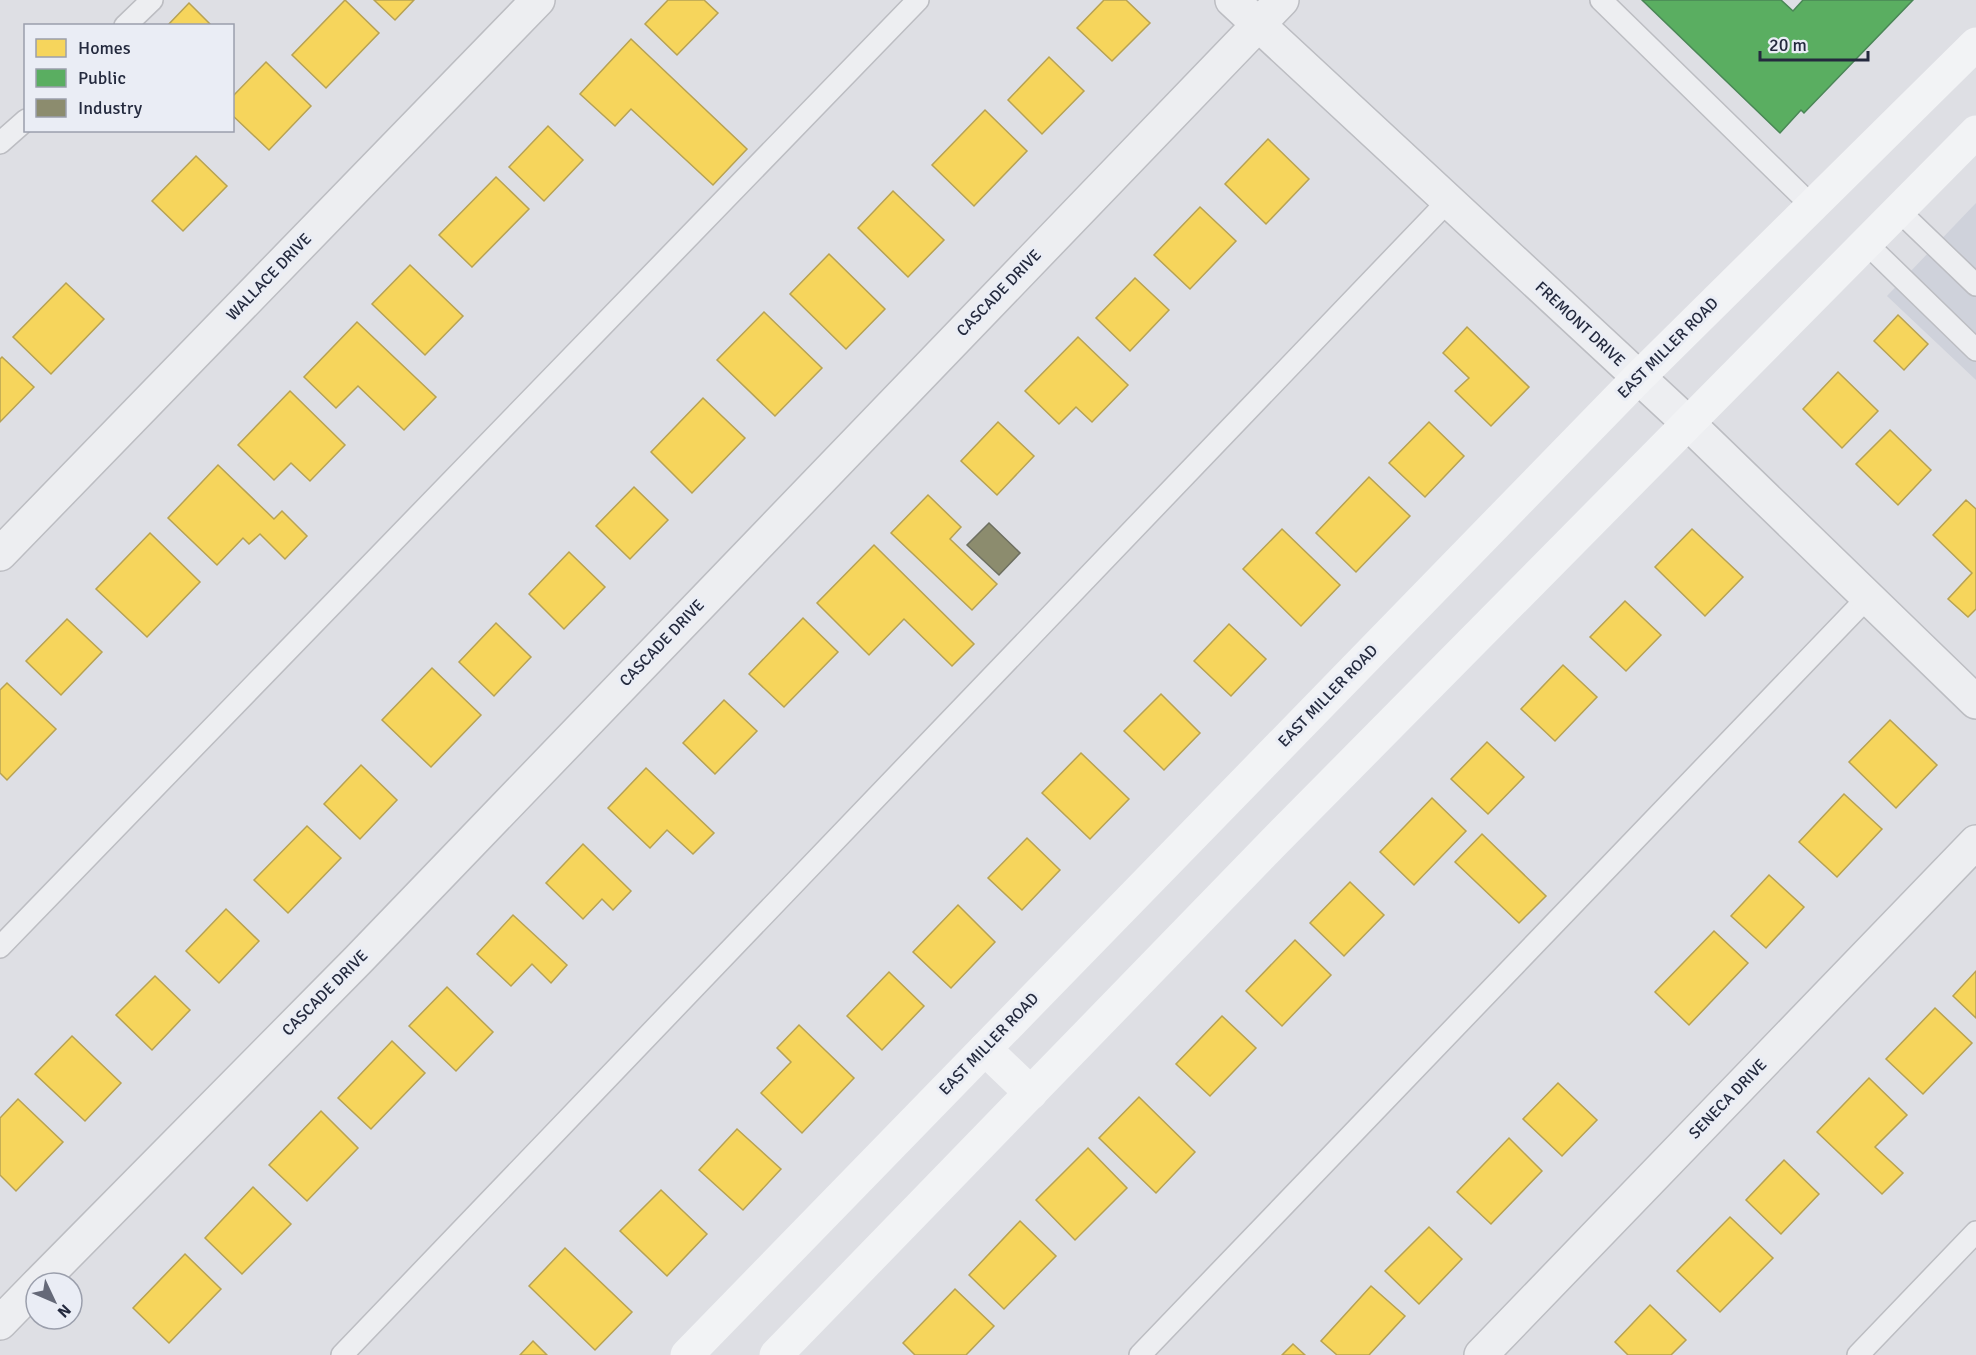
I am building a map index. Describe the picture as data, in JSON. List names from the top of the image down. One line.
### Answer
{"streets":{"main road":["EAST MILLER ROAD"],"street":["WALLACE DRIVE","CASCADE DRIVE","FREMONT DRIVE","SENECA DRIVE"]},"crossings":[["CASCADE DRIVE","FREMONT DRIVE"],["FREMONT DRIVE","EAST MILLER ROAD"]],"legend":["Homes","Public","Industry"],"scale_bar":"20 m","north":"bottom right"}
